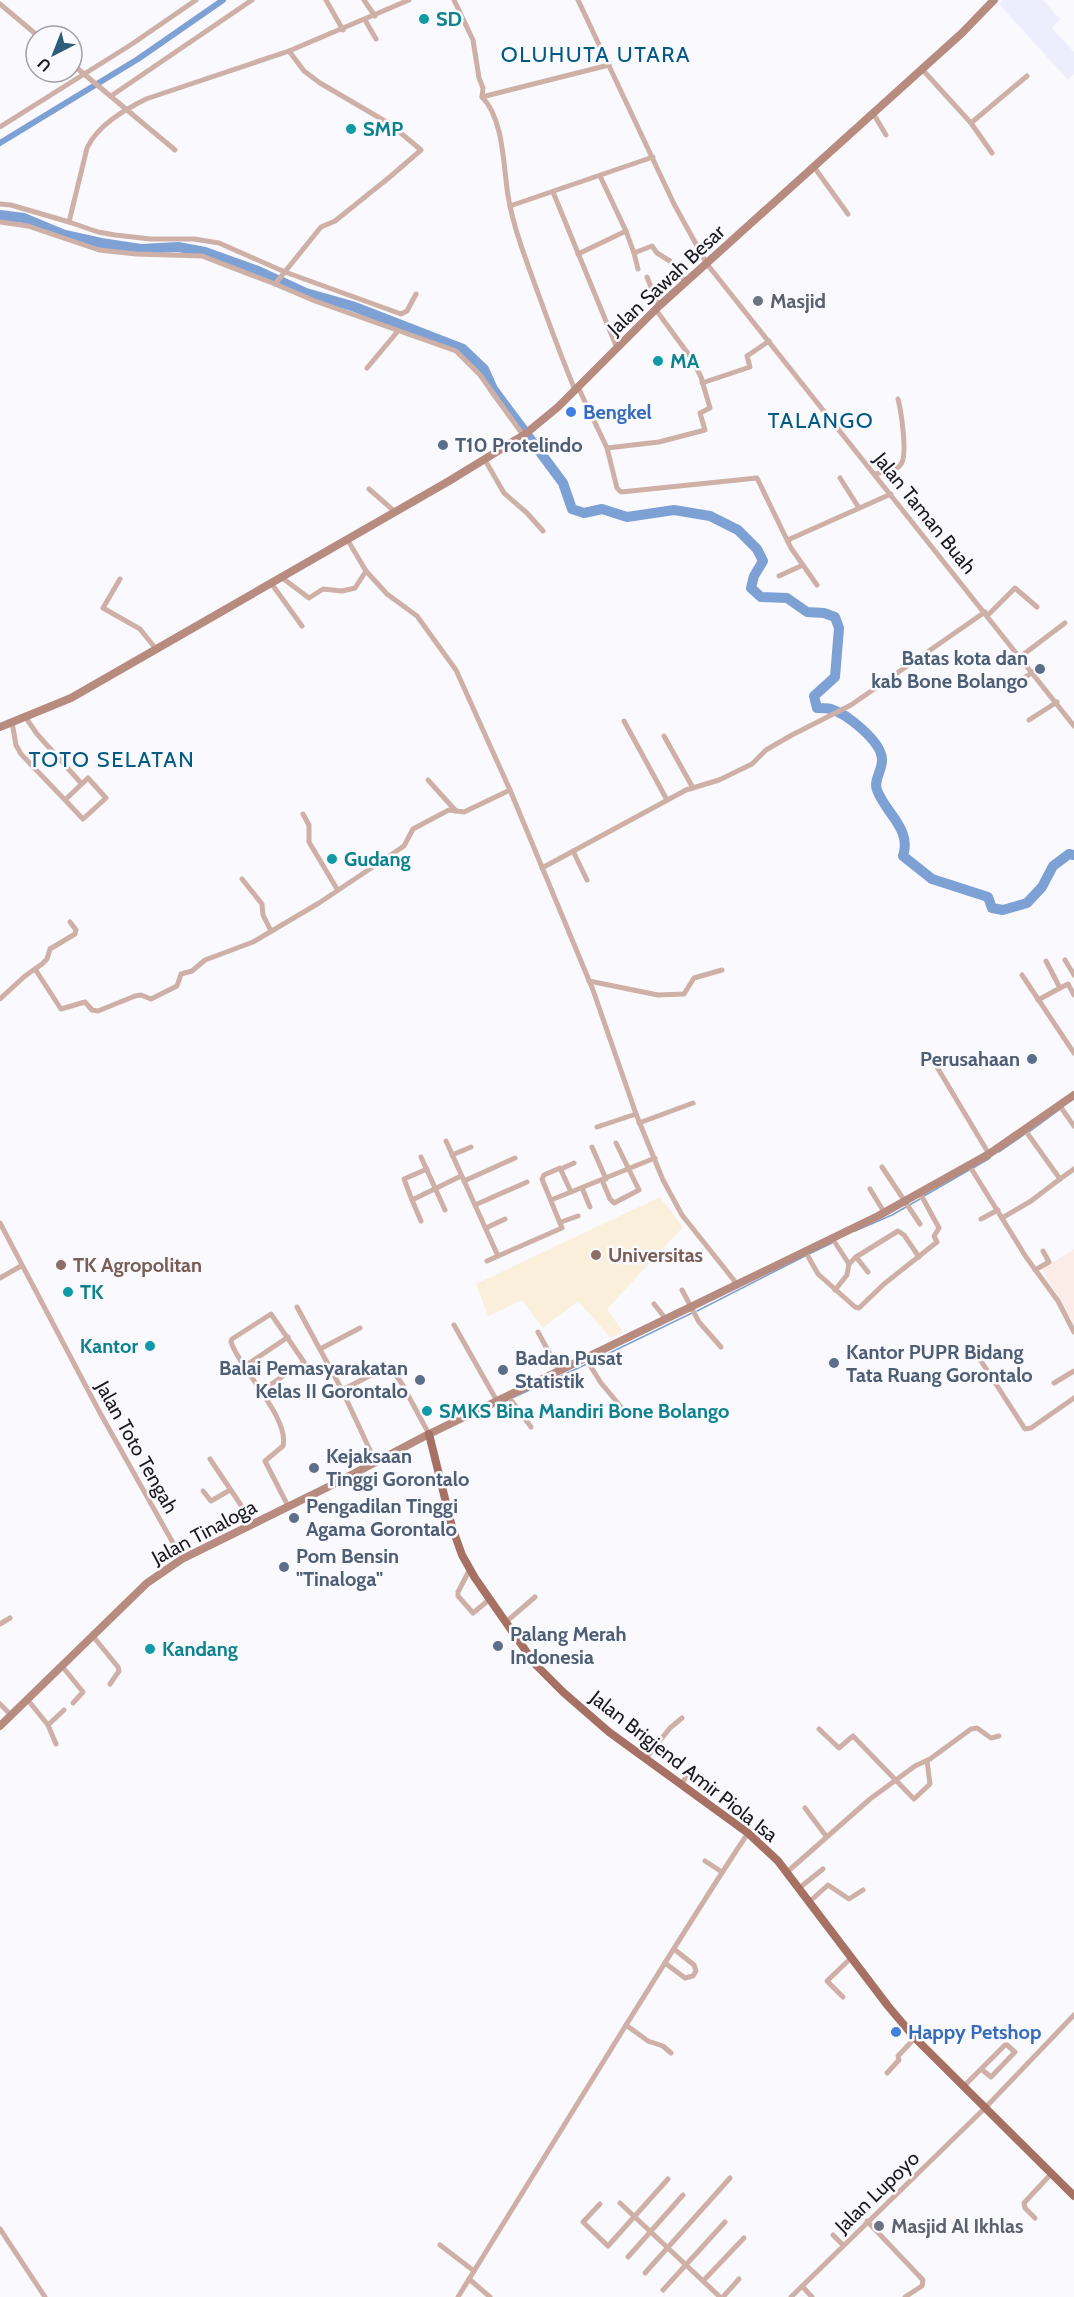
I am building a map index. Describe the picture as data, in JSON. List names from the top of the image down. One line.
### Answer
{"streets":{"main road":["Jalan Brigjend Amir Piola Isa"],"street":["Jalan Sawah Besar","Jalan Taman Buah","Jalan Toto Tengah","Jalan Tinaloga","Jalan Lupoyo"]},"crossings":[["Jalan Sawah Besar","Jalan Taman Buah"],["Jalan Toto Tengah","Jalan Tinaloga"],["Jalan Tinaloga","Jalan Brigjend Amir Piola Isa"],["Jalan Brigjend Amir Piola Isa","Jalan Lupoyo"]],"districts":["OLUHUTA UTARA","TALANGO","TOTO SELATAN"],"places":["SD","SMP","Masjid","MA","Bengkel","T10 Protelindo","Batas kota dan kab Bone Bolango","Gudang","Perusahaan","Universitas","TK Agropolitan","TK","Kantor","Kantor PUPR Bidang Tata Ruang Gorontalo","Badan Pusat Statistik","Balai Pemasyarakatan Kelas II Gorontalo","SMKS Bina Mandiri Bone Bolango","Kejaksaan Tinggi Gorontalo","Pengadilan Tinggi Agama Gorontalo","Pom Bensin \"Tinaloga\"","Palang Merah Indonesia","Kandang","Happy Petshop","Masjid Al Ikhlas"],"north":"bottom left"}
